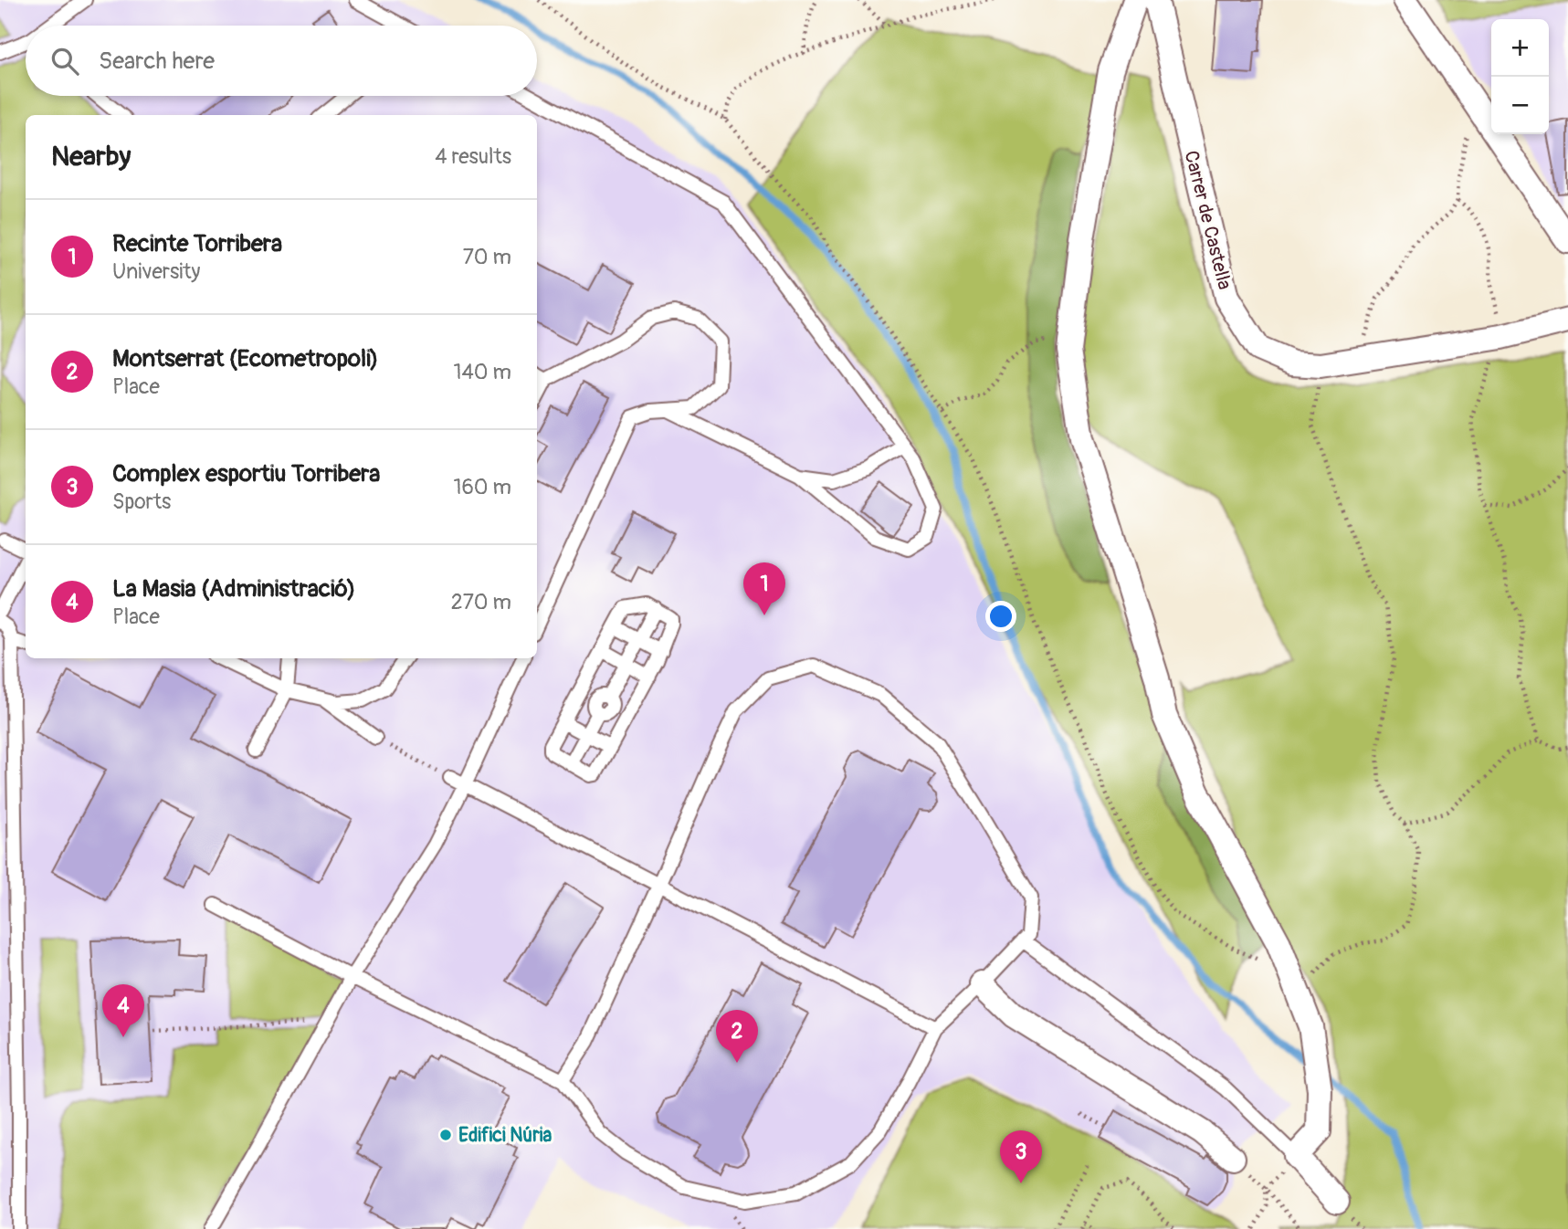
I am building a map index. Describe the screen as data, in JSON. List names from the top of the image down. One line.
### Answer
{"streets":{"street":["Carrer de Castella"]},"places":["Edifici Núria"],"page":{"map_buttons":["+","−"],"search":"Search here","heading":["Nearby","4 results"],"list":[{"mark":"1","name":"Recinte Torribera","note":"University","value":"70 m"},{"mark":"2","name":"Montserrat (Ecometropoli)","note":"Place","value":"140 m"},{"mark":"3","name":"Complex esportiu Torribera","note":"Sports","value":"160 m"},{"mark":"4","name":"La Masia (Administració)","note":"Place","value":"270 m"}],"pins":["1","4","2","3"]}}
